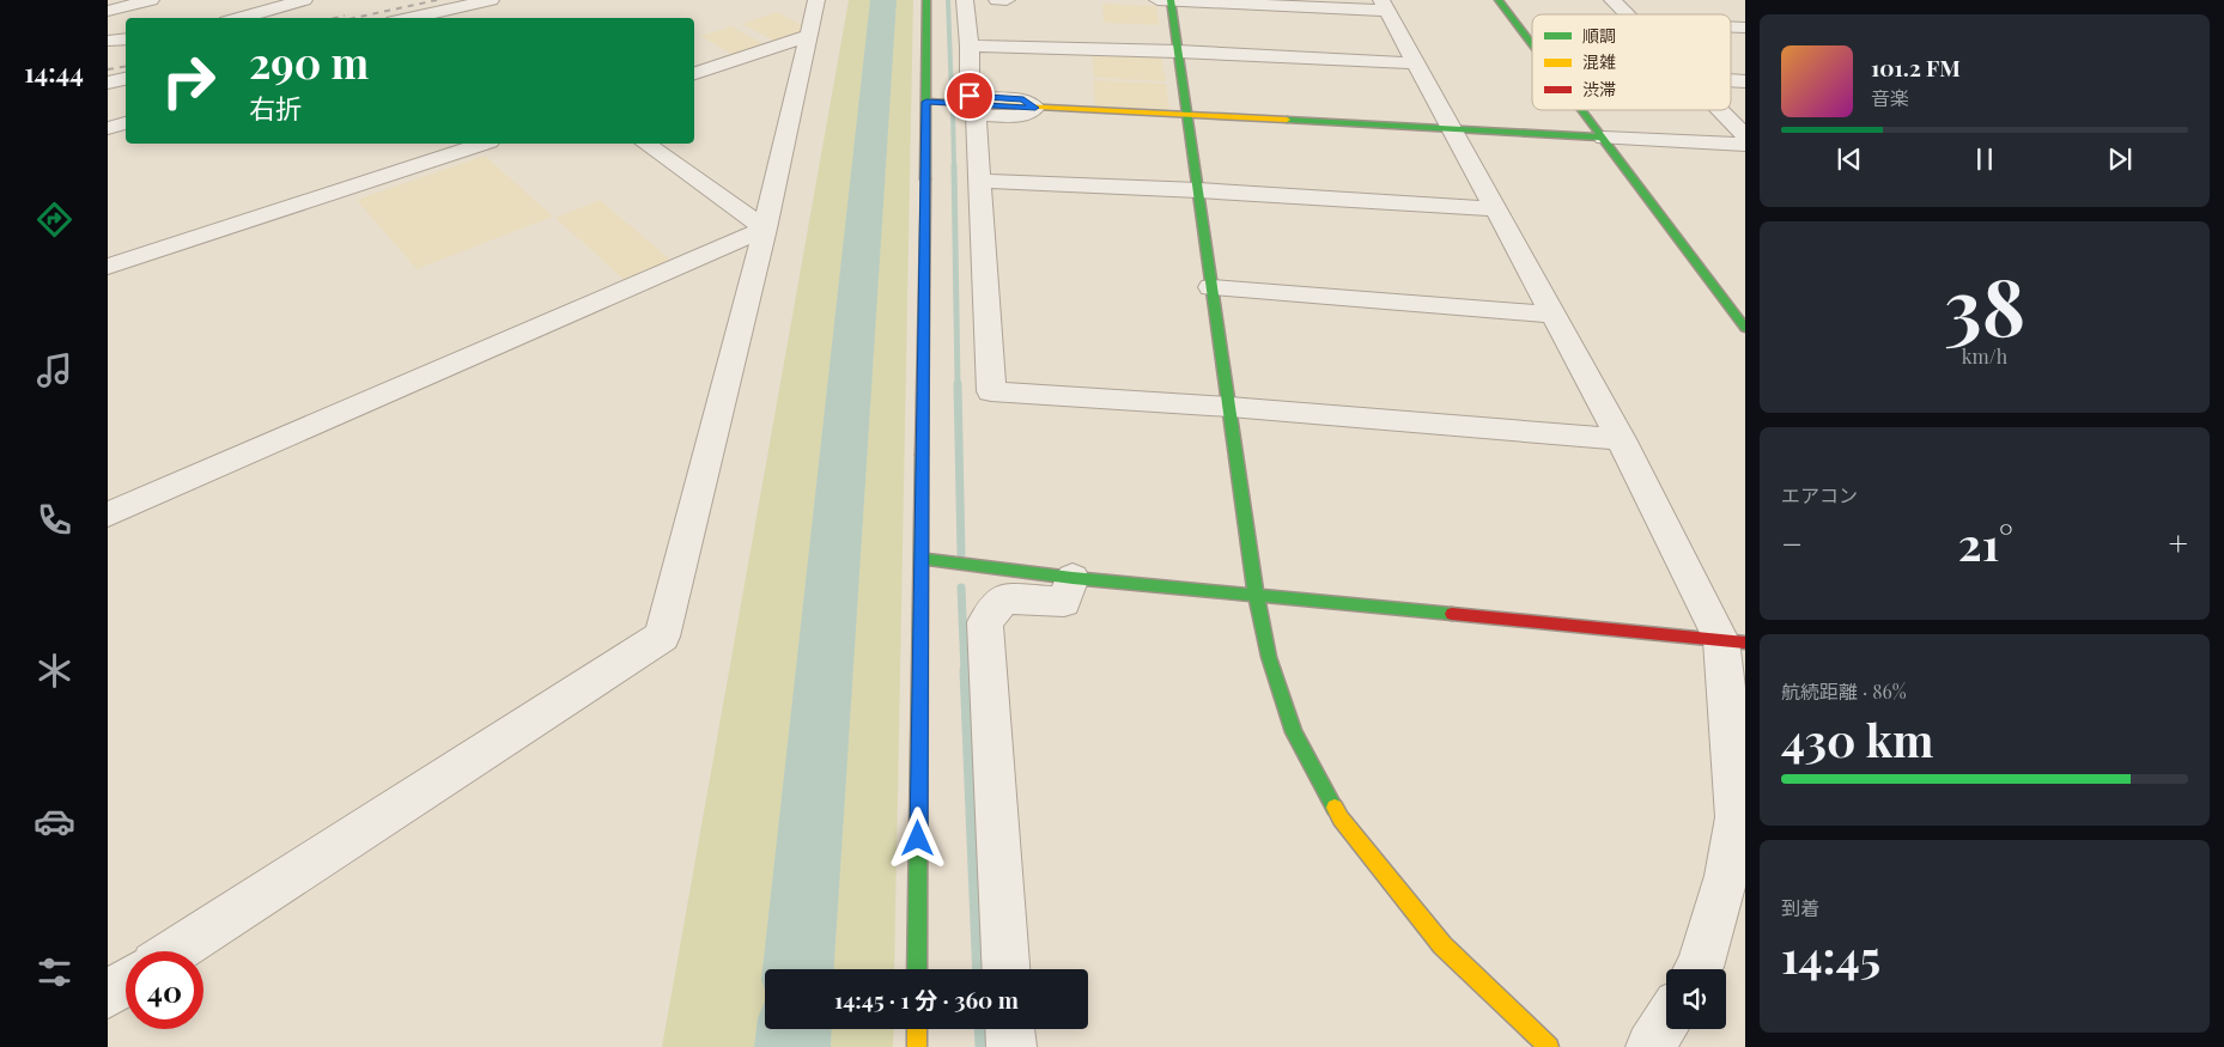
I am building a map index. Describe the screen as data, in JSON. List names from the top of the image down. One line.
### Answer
{"legend":["順調","混雑","渋滞"],"page":{"tabs":"14:44","turn":["290 m","右折"],"song":["101.2 FM","音楽"],"tile":[["38","km/h"],"エアコン",["航続距離 · 86%","430 km"],["到着","14:45"]],"heat":["−","21°","+"],"limit":"40","trip":"14:45 · 1 分 · 360 m"}}
